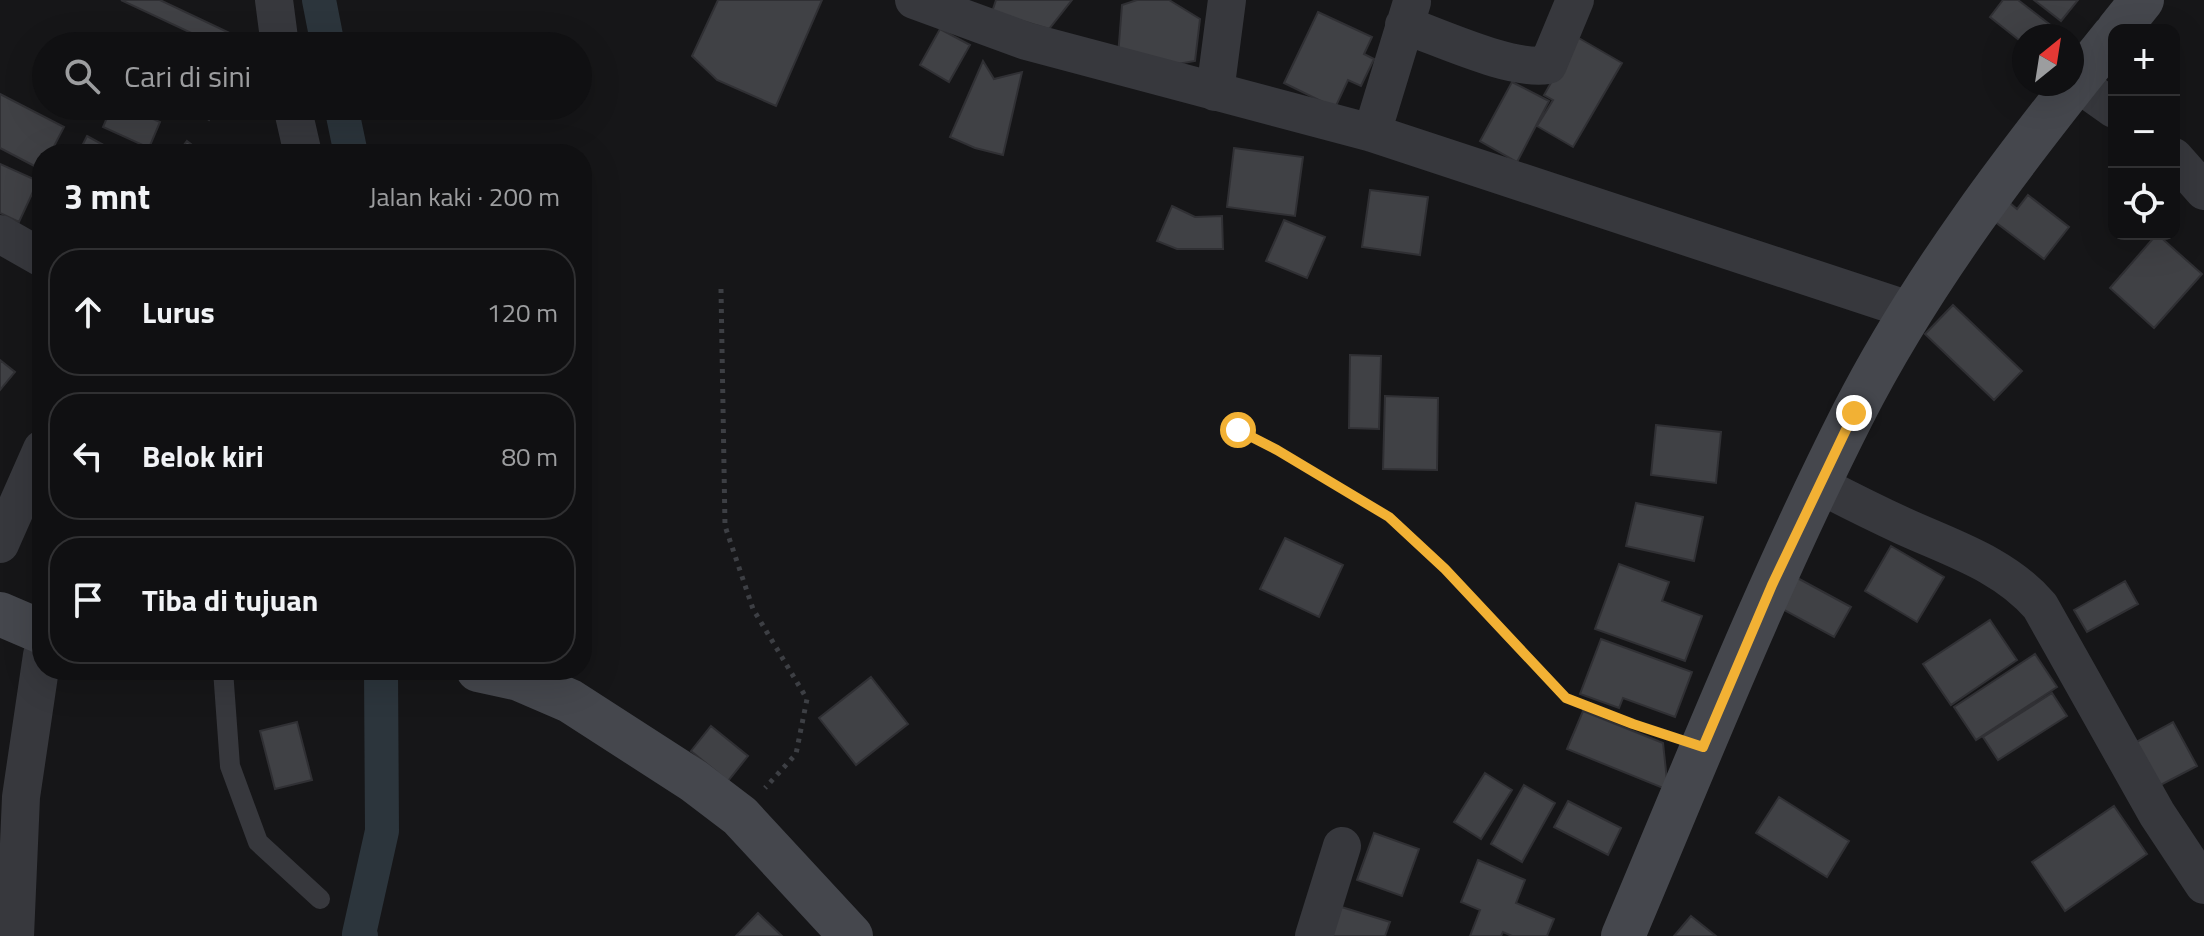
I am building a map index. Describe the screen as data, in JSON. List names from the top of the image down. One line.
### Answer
{"north":"top right","page":{"map_buttons":["+","−"],"search":"Cari di sini","heading":["3 mnt","Jalan kaki · 200 m"],"list":[["Lurus","120 m"],["Belok kiri","80 m"],"Tiba di tujuan"]}}
